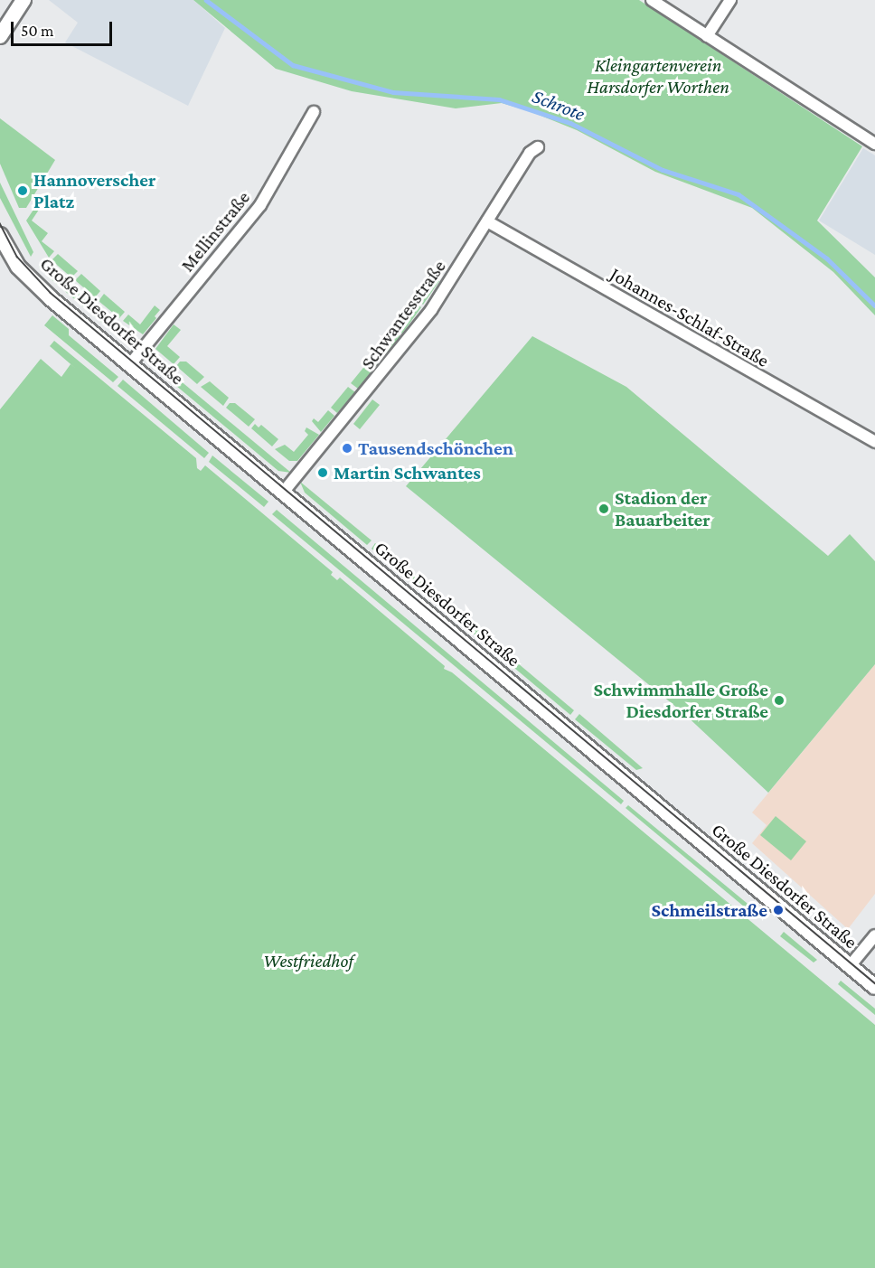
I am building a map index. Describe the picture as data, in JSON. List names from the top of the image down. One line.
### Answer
{"streets":{"main road":["Große Diesdorfer Straße"],"street":["Mellinstraße","Schwantesstraße","Johannes-Schlaf-Straße"]},"crossings":[["Mellinstraße","Große Diesdorfer Straße"],["Schwantesstraße","Johannes-Schlaf-Straße"],["Schwantesstraße","Große Diesdorfer Straße"]],"water":["Schrote"],"parks":["Kleingartenverein Harsdorfer Worthen","Westfriedhof"],"places":["Hannoverscher Platz","Tausendschönchen","Martin Schwantes","Stadion der Bauarbeiter","Schwimmhalle Große Diesdorfer Straße","Schmeilstraße"],"scale_bar":"50 m"}
